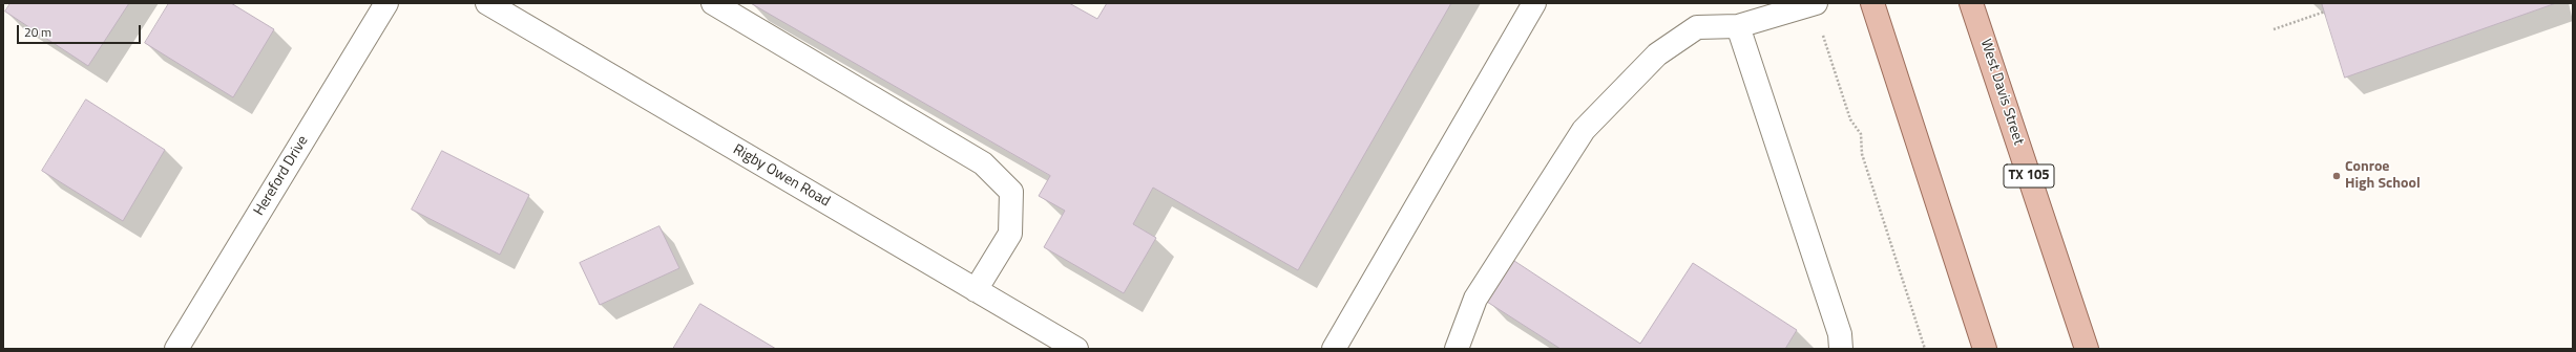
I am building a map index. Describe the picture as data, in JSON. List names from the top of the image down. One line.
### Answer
{"streets":{"main road":["West Davis Street","TX 105"],"street":["Hereford Drive","Rigby Owen Road"]},"places":["Conroe High School"],"scale_bar":"20 m"}
